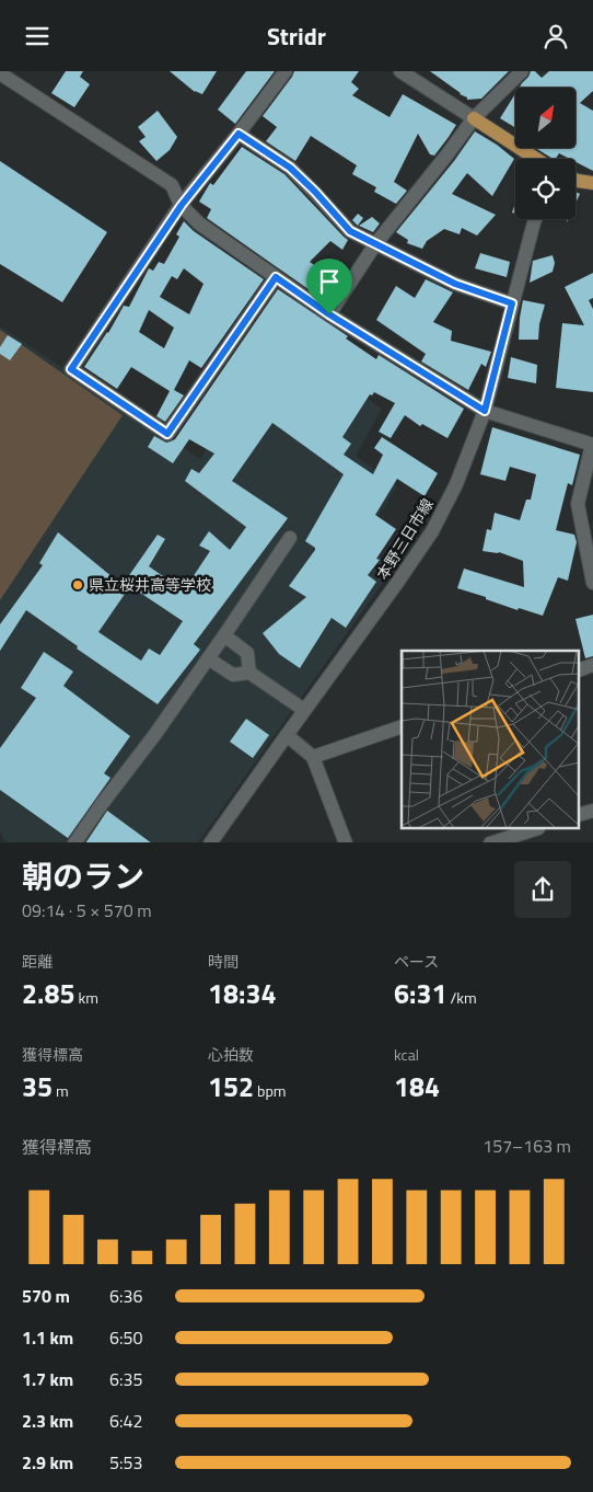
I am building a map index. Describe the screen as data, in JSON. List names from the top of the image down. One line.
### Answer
{"streets":{"street":["本野三日市線"]},"places":["県立桜井高等学校"],"north":"top right","page":{"header":"Stridr","heading":["朝のラン","09:14 · 5 × 570 m"],"stats":[["距離","2.85 km"],["時間","18:34"],["ペース","6:31 /km"],["獲得標高","35 m"],["心拍数","152 bpm"],["kcal","184"]],"chart":["獲得標高","157–163 m"],"list":[{"name":"570 m","note":"6:36"},{"name":"1.1 km","note":"6:50"},{"name":"1.7 km","note":"6:35"},{"name":"2.3 km","note":"6:42"},{"name":"2.9 km","note":"5:53"}]}}
